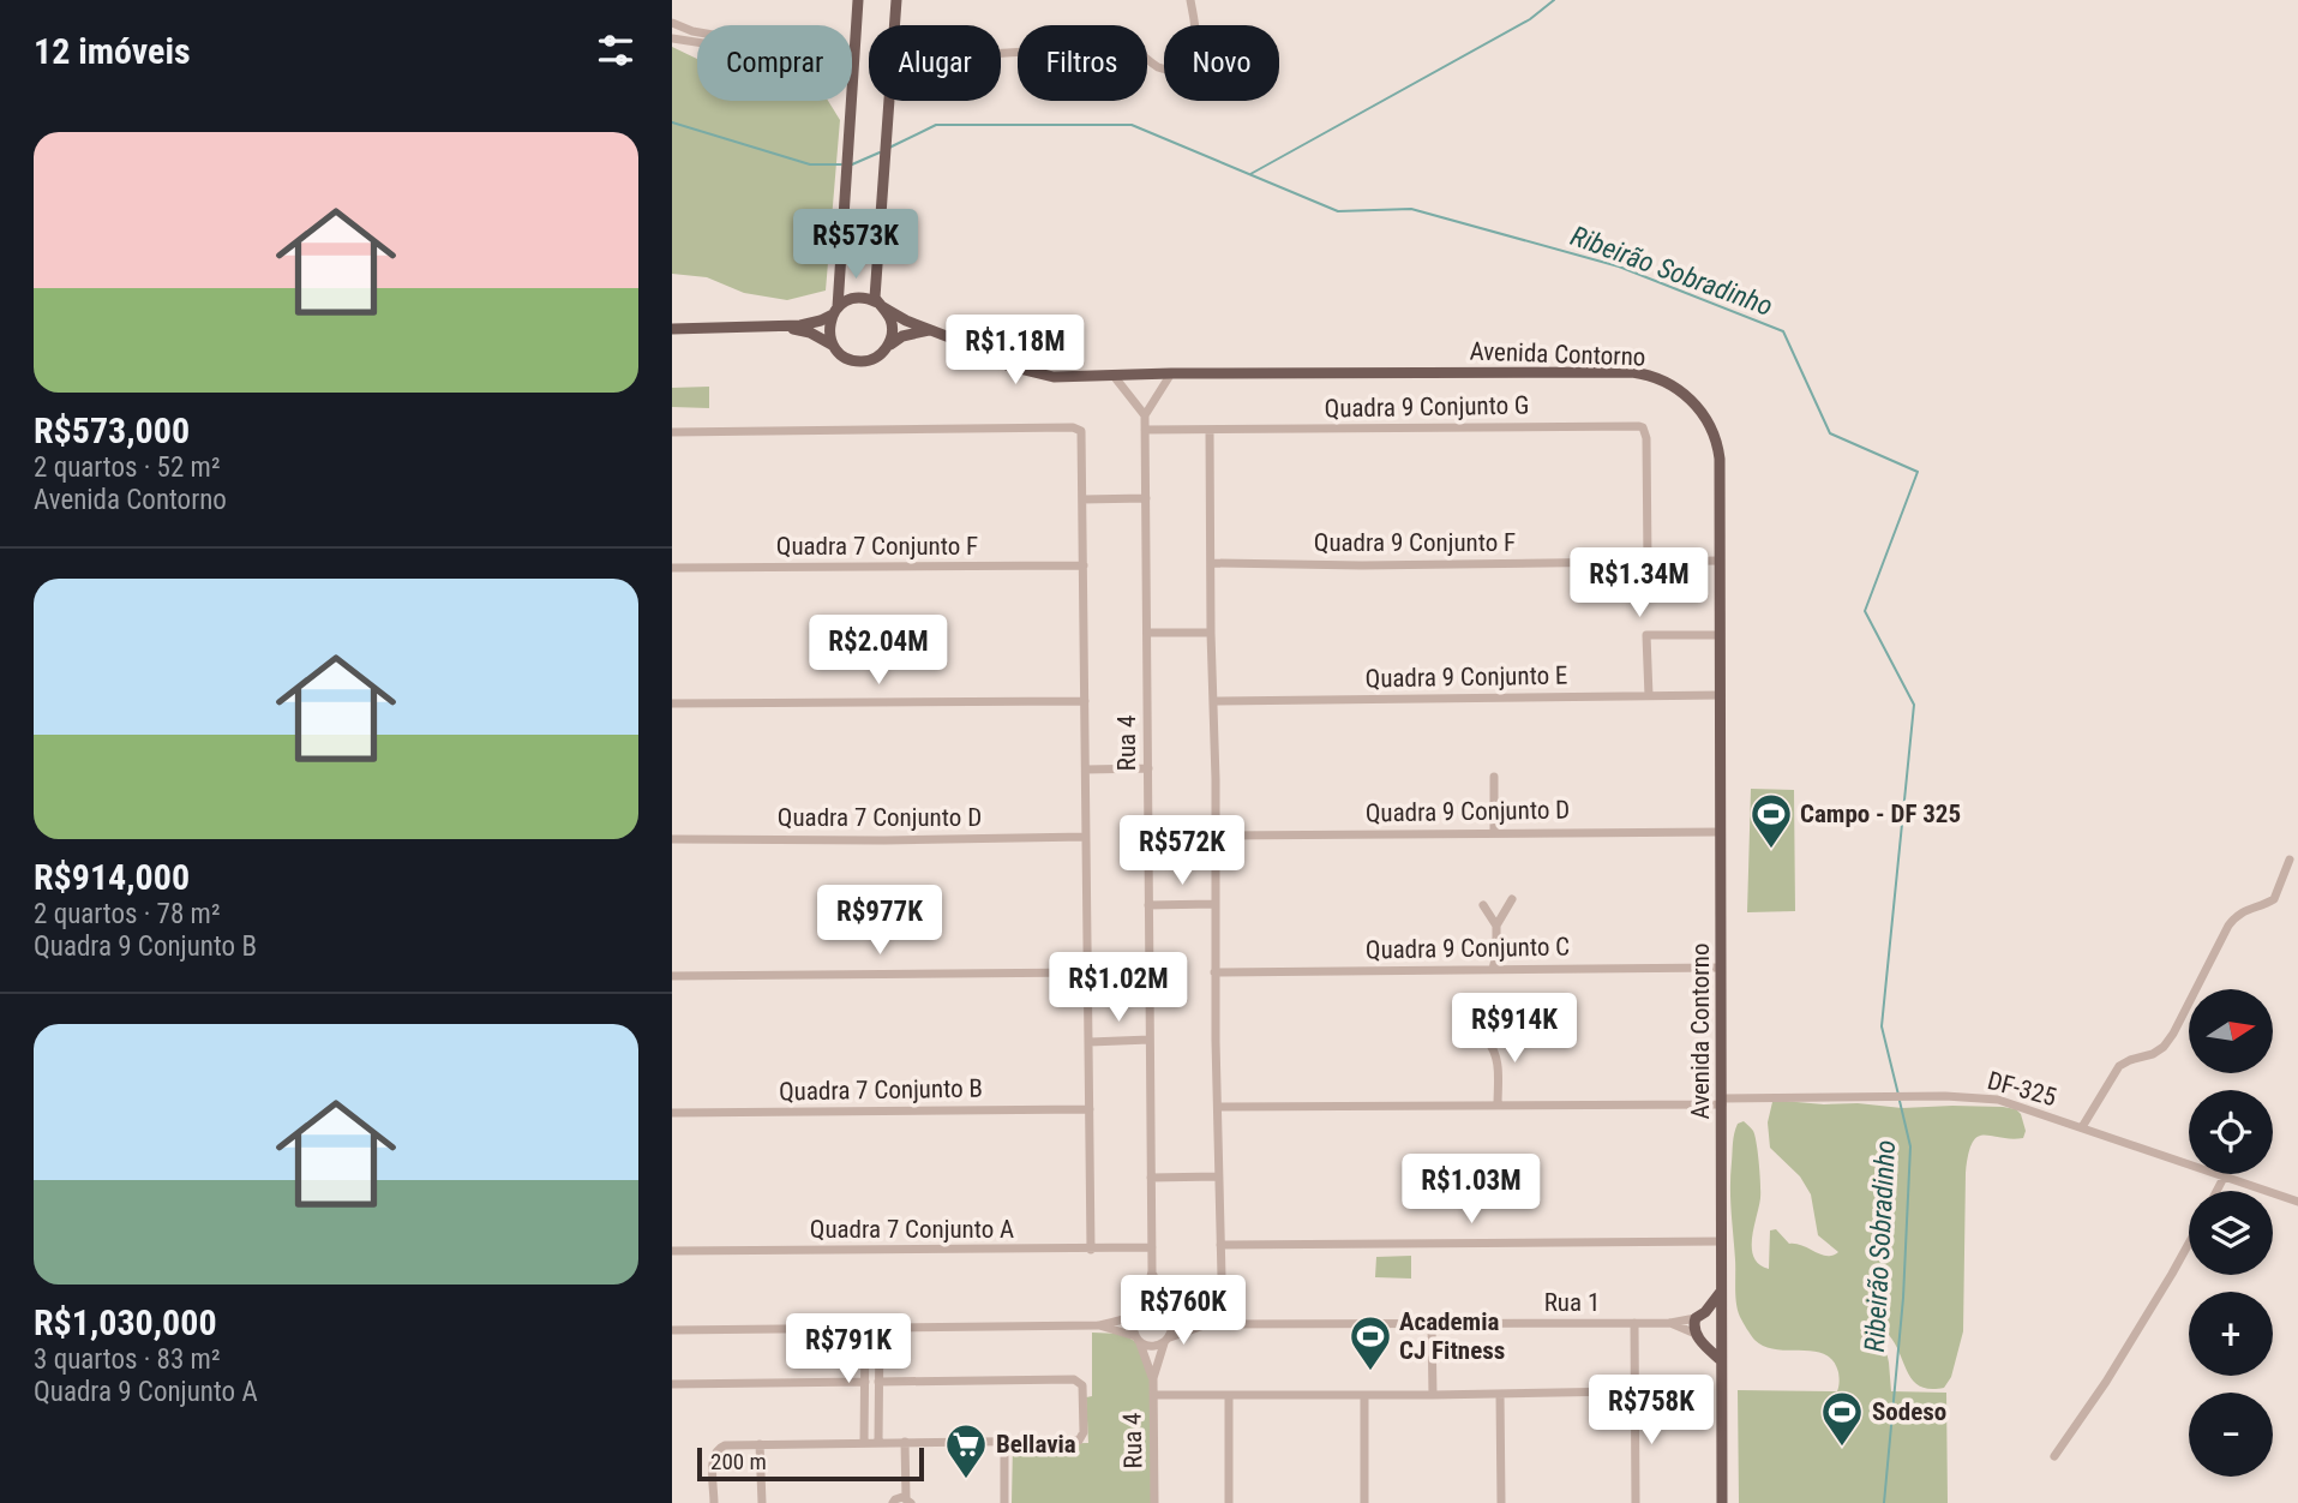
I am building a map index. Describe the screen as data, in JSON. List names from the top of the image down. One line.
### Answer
{"streets":{"main road":["Avenida Contorno"],"street":["Quadra 9 Conjunto G","Quadra 9 Conjunto F","Quadra 7 Conjunto F","Quadra 9 Conjunto E","Rua 4","Quadra 9 Conjunto D","Quadra 7 Conjunto D","Quadra 9 Conjunto C","DF-325","Quadra 7 Conjunto B","Quadra 7 Conjunto A","Rua 1"]},"crossings":[["Avenida Contorno","Quadra 9 Conjunto F"],["Avenida Contorno","Quadra 9 Conjunto E"],["Avenida Contorno","Quadra 9 Conjunto D"],["Avenida Contorno","Quadra 9 Conjunto C"],["Avenida Contorno","DF-325"],["Avenida Contorno","Rua 1"],["Quadra 9 Conjunto G","Quadra 9 Conjunto F"],["Quadra 9 Conjunto G","Rua 4"],["Rua 4","Quadra 7 Conjunto A"]],"water":["Ribeirão Sobradinho"],"places":{"sports":["Campo - DF 325","Academia CJ Fitness","Sodeso"],"supermarket":["Bellavia"]},"scale_bar":"200 m","north":"right","page":{"heading":"12 imóveis","chip":["Comprar","Alugar","Filtros","Novo"],"list":[{"name":"R$573,000","note":"2 quartos · 52 m² · Avenida Contorno"},{"name":"R$914,000","note":"2 quartos · 78 m² · Quadra 9 Conjunto B"},{"name":"R$1,030,000","note":"3 quartos · 83 m² · Quadra 9 Conjunto A"}],"price":["R$573K","R$1.18M","R$1.34M","R$2.04M","R$572K","R$977K","R$1.02M","R$914K","R$1.03M","R$760K","R$791K","R$758K"],"map_buttons":["+","−"],"scale":"200 m"}}
